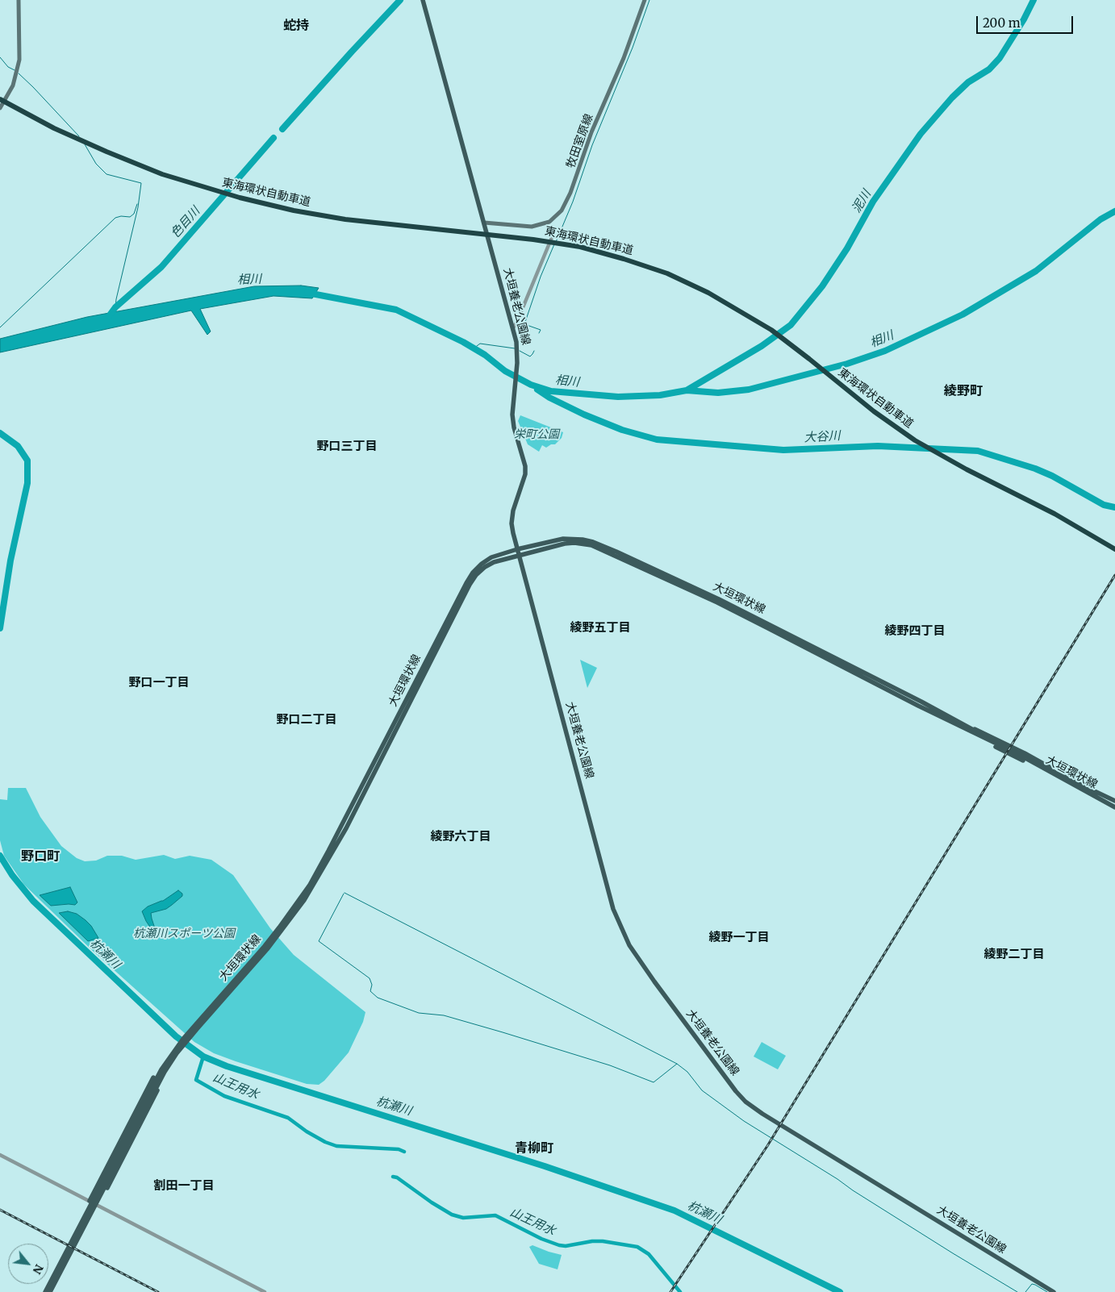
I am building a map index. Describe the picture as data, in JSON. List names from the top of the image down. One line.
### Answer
{"streets":{"highway":["東海環状自動車道"],"main road":["牧田室原線","大垣養老公園線","大垣環状線"]},"crossings":[["牧田室原線","大垣養老公園線"],["大垣養老公園線","大垣環状線"]],"districts":["蛇持","綾野町","野口三丁目","綾野五丁目","綾野四丁目","野口一丁目","野口二丁目","綾野六丁目","野口町","綾野一丁目","綾野二丁目","青柳町","割田一丁目"],"water":["泥川","色目川","相川","大谷川","杭瀬川","山王用水"],"parks":["栄町公園","杭瀬川スポーツ公園"],"scale_bar":"200 m","north":"bottom right"}
